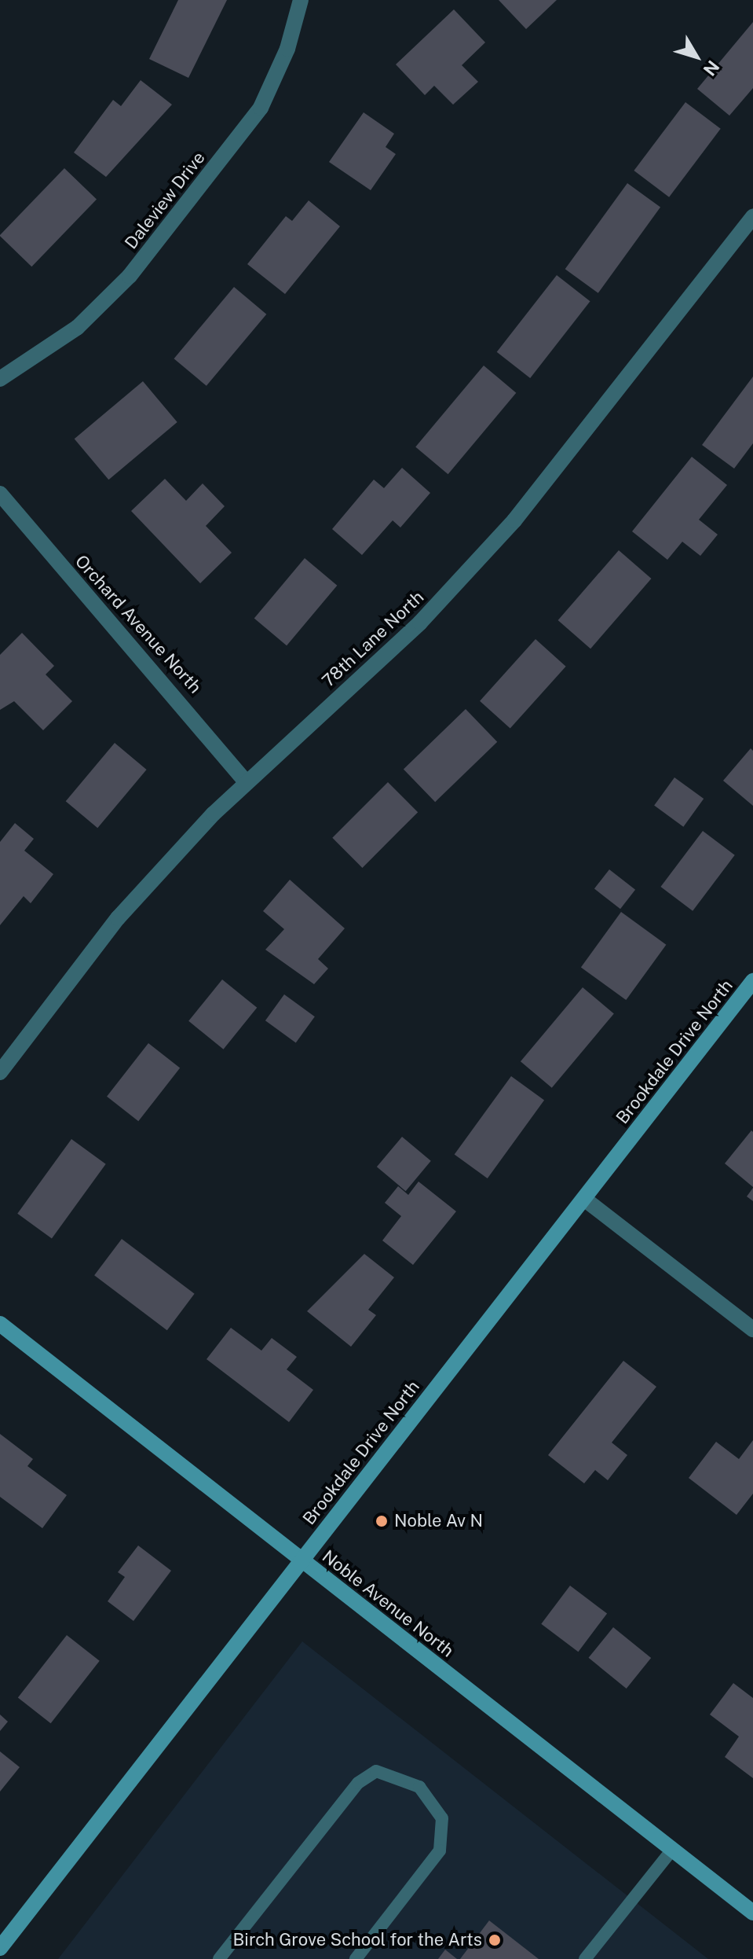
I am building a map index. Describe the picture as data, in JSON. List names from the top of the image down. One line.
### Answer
{"streets":{"street":["Daleview Drive","Orchard Avenue North","78th Lane North","Brookdale Drive North","Noble Avenue North"]},"crossings":[["Orchard Avenue North","78th Lane North"],["Brookdale Drive North","Noble Avenue North"]],"places":["Noble Av N","Birch Grove School for the Arts"],"north":"bottom right"}
